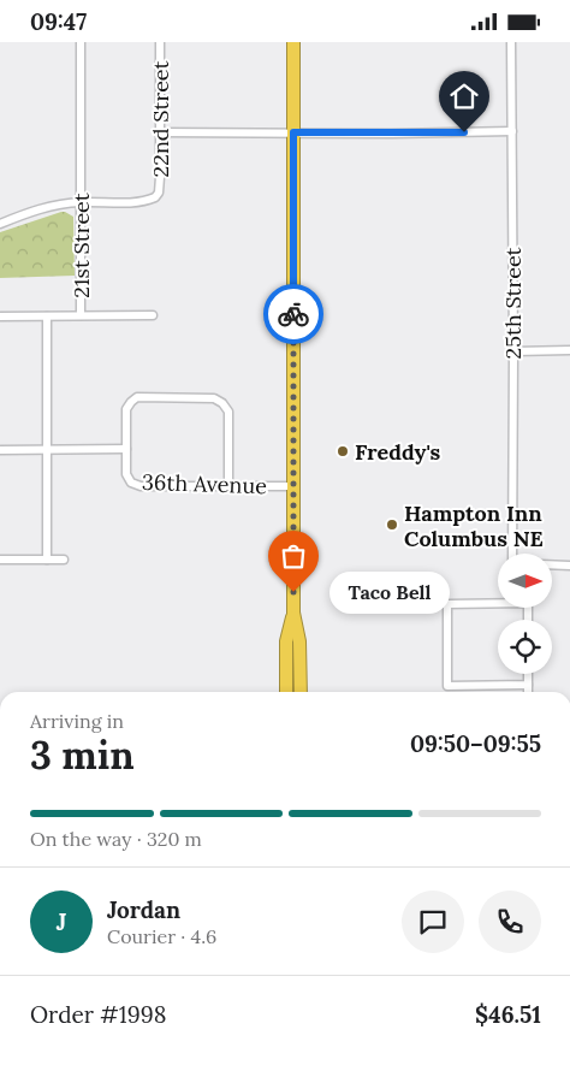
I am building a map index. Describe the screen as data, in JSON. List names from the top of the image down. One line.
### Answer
{"streets":{"street":["22nd Street","21st Street","25th Street","36th Avenue"]},"crossings":[["22nd Street","21st Street"],["21st Street","36th Avenue"]],"places":["Freddy's","Hampton Inn Columbus NE","Taco Bell"],"north":"right","page":{"status":"09:47","bubble":"Taco Bell","heading":["3 min","Arriving in","09:50–09:55"],"panel":["Jordan","Courier · 4.6","Order #1998","$46.51"],"bar":"On the way · 320 m","round":"J"}}
